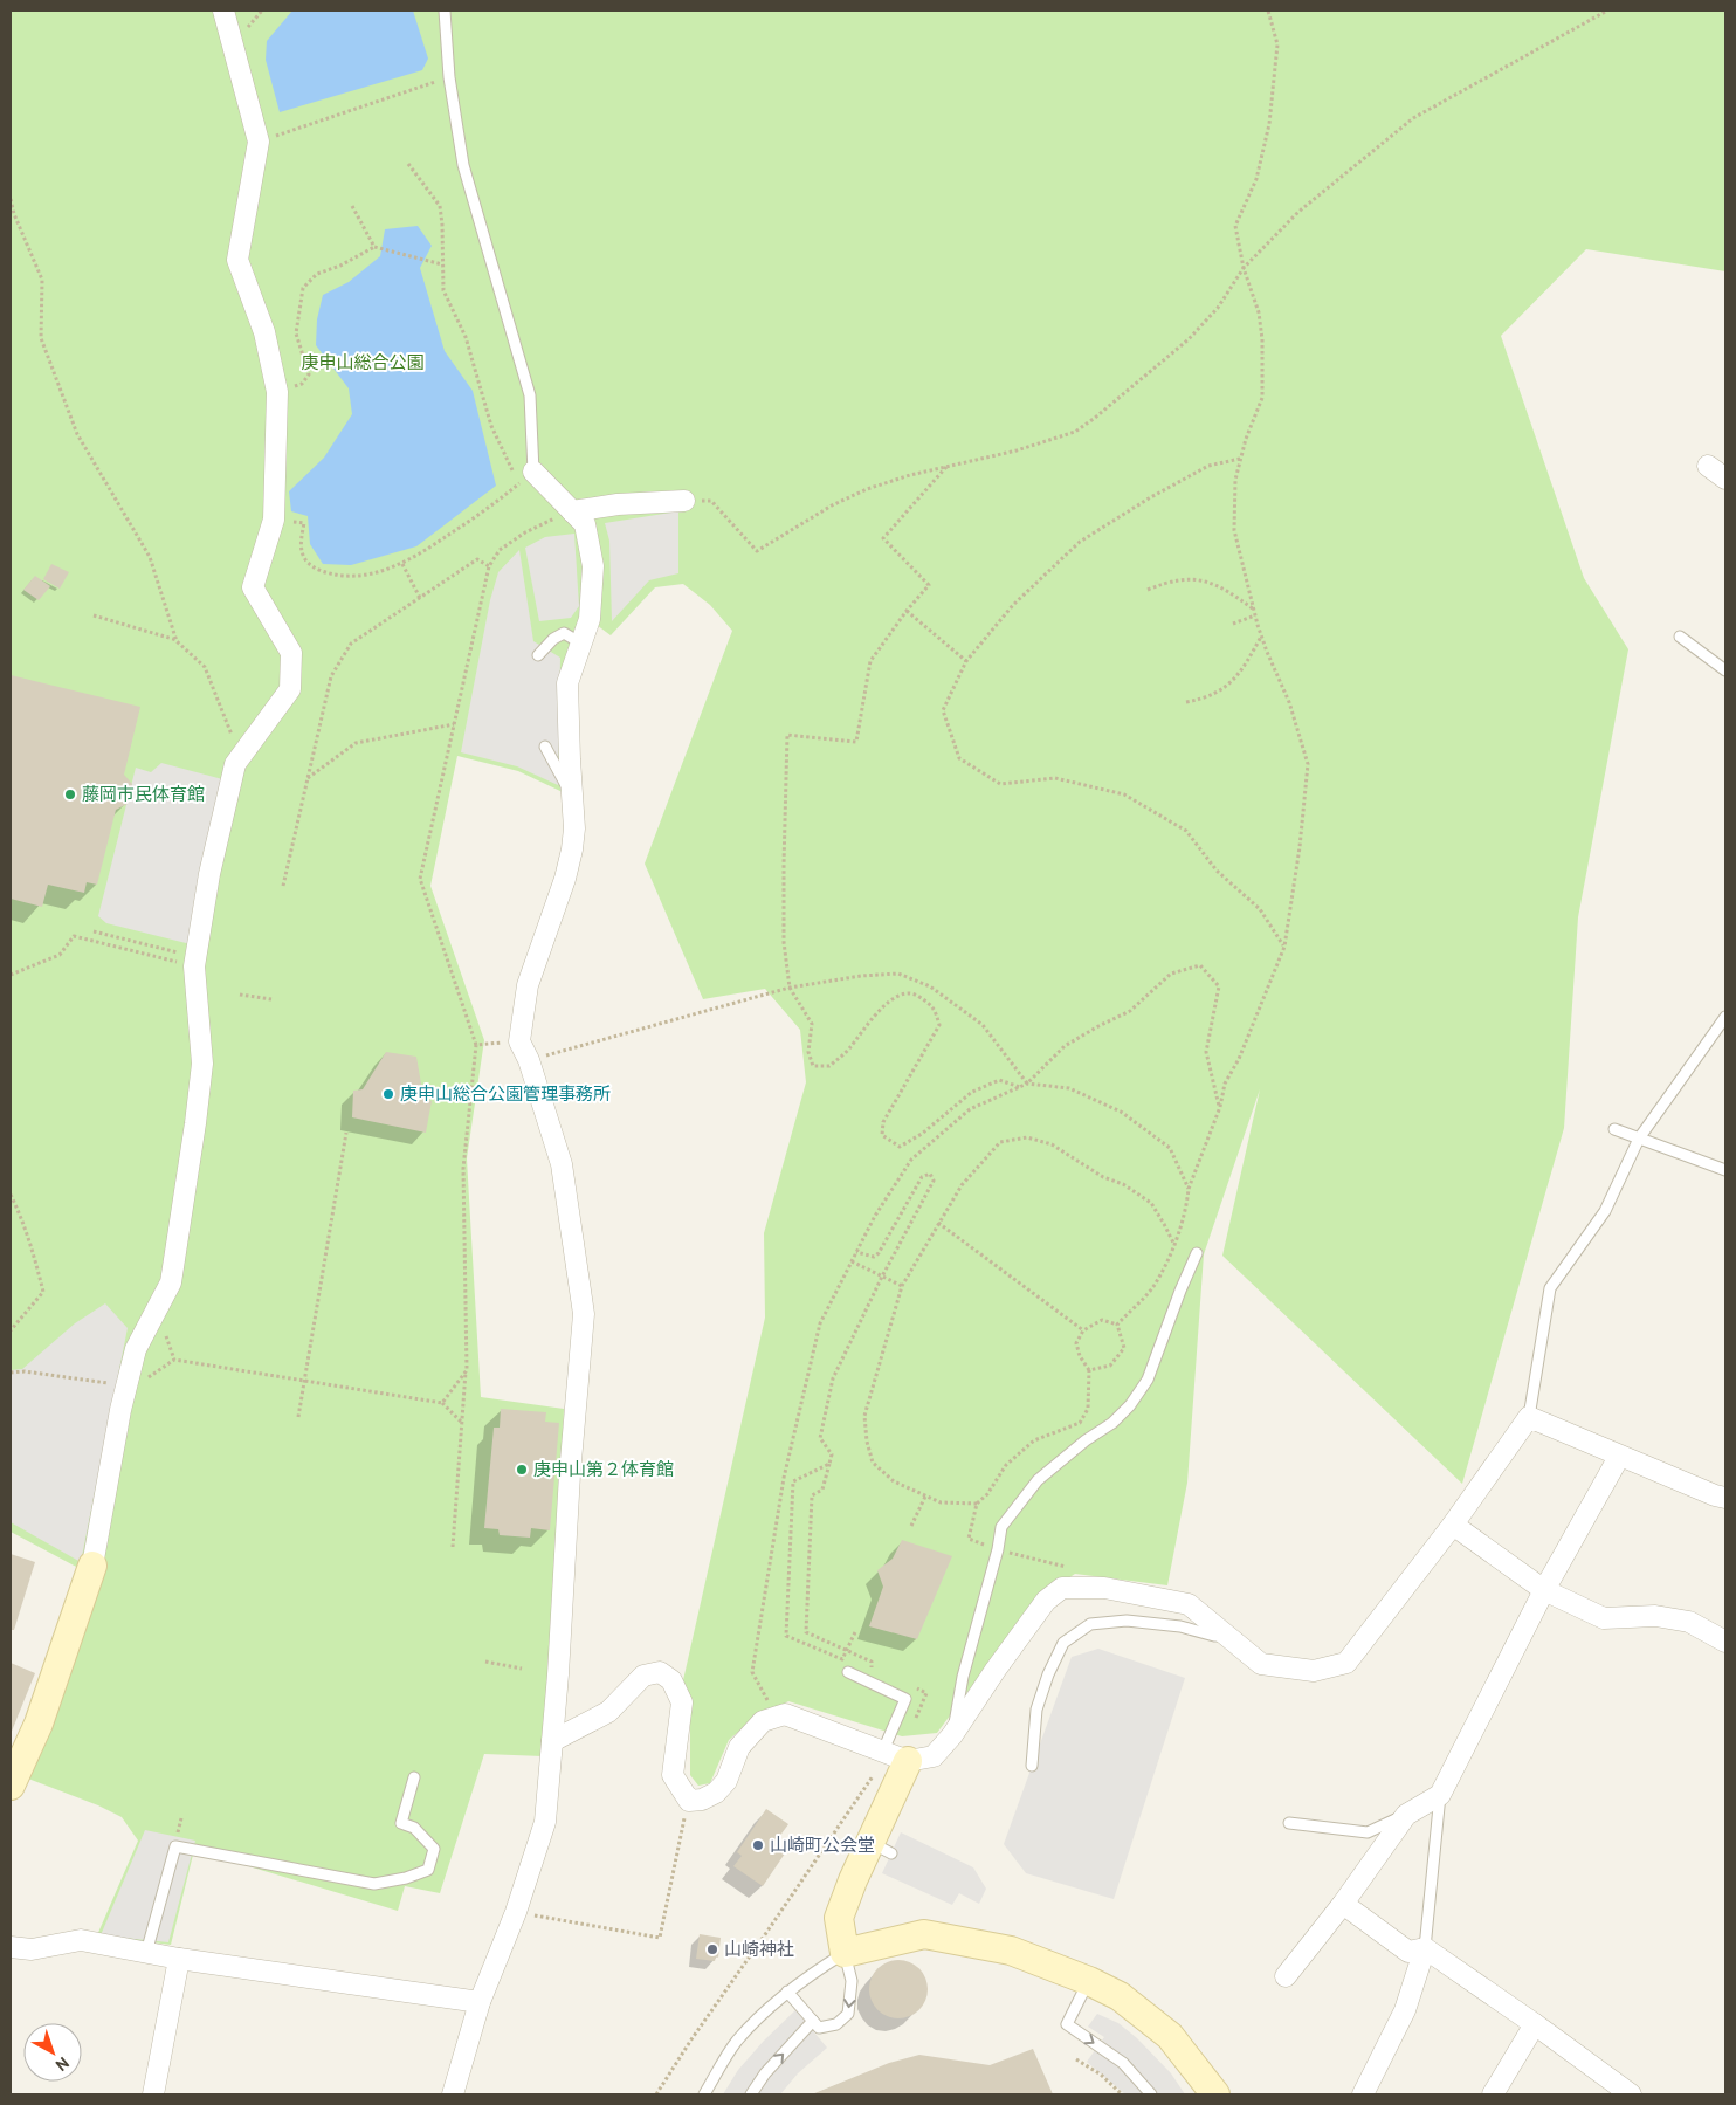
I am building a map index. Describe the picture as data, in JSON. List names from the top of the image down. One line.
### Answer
{"parks":["庚申山総合公園"],"places":["藤岡市民体育館","庚申山総合公園管理事務所","庚申山第２体育館","山崎町公会堂","山崎神社"],"north":"bottom right"}
